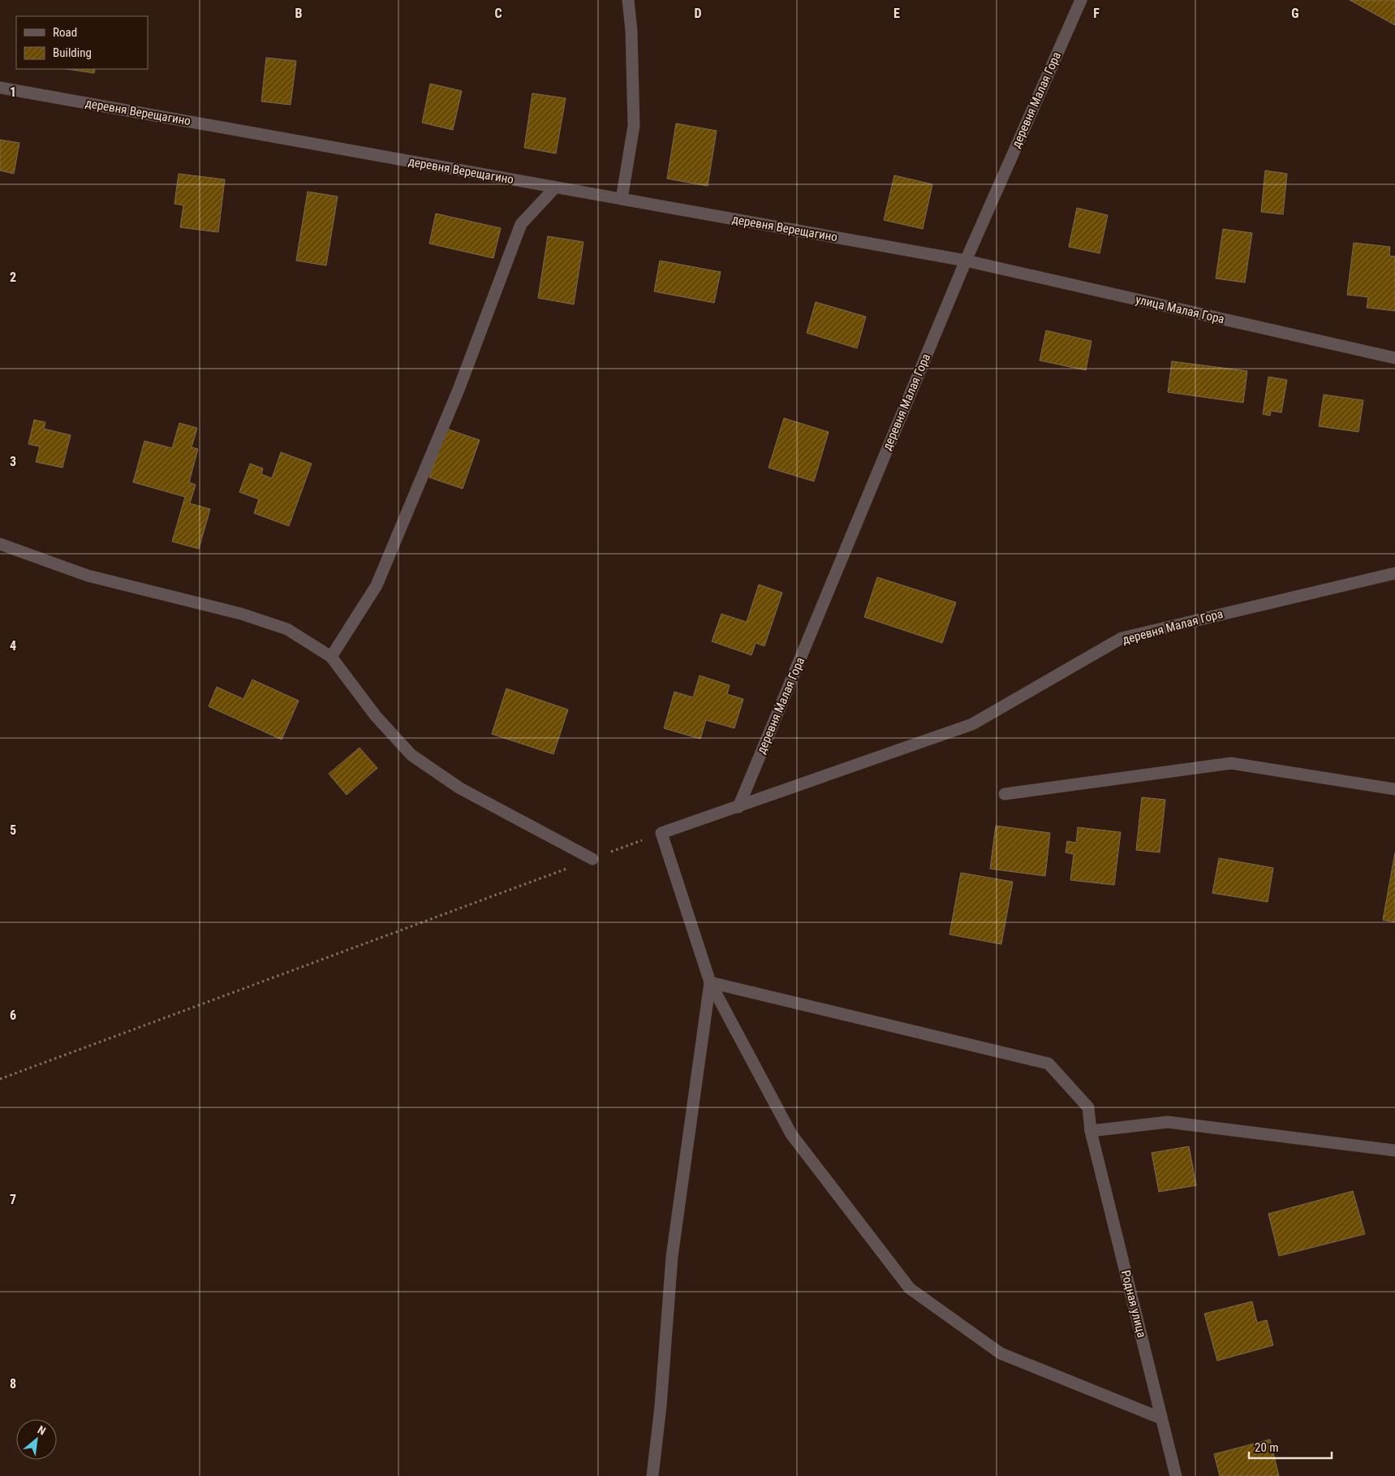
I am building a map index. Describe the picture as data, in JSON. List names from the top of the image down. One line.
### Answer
{"streets":{"street":["деревня Малая Гора","деревня Верещагино","улица Малая Гора","Родная улица"]},"crossings":[["деревня Малая Гора","деревня Верещагино"],["деревня Малая Гора","улица Малая Гора"],["деревня Верещагино","улица Малая Гора"]],"legend":["Road","Building"],"scale_bar":"20 m","north":"top right","grid":{"columns":["B","C","D","E","F","G"],"rows":["1","2","3","4","5","6","7","8"]}}
